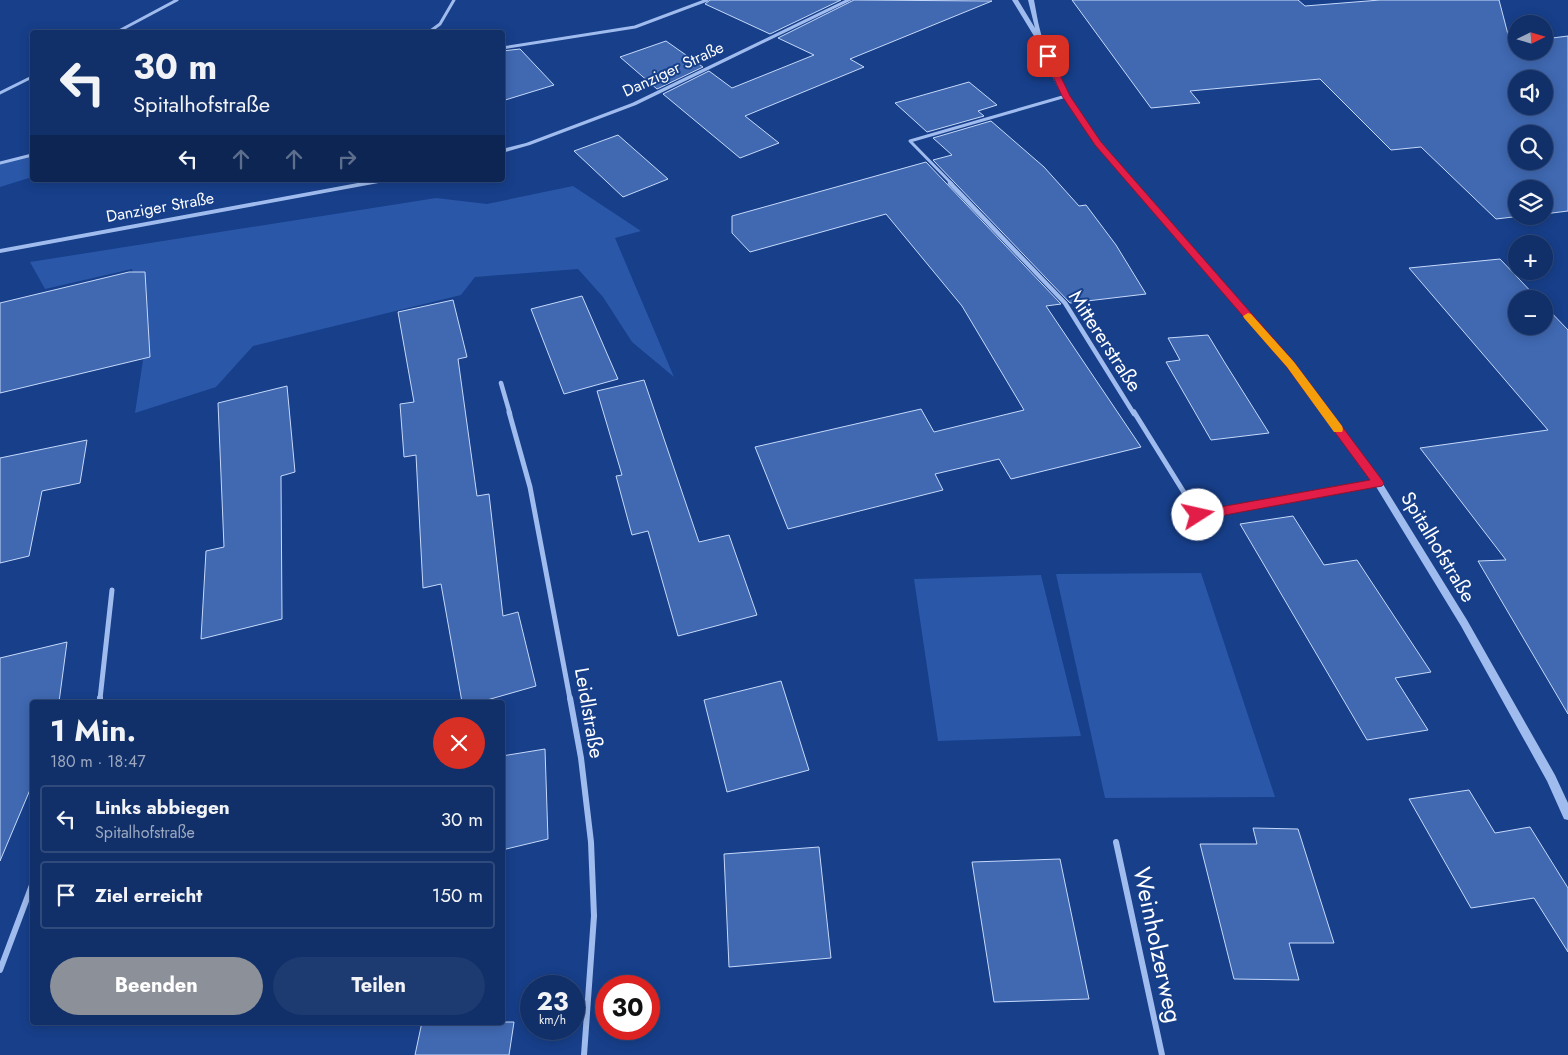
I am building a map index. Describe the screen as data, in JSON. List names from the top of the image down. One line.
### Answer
{"streets":{"street":["Danziger Straße","Mittererstraße","Spitalhofstraße","Leidlstraße","Weinholzerweg"]},"crossings":[["Mittererstraße","Spitalhofstraße"]],"north":"right","page":{"map_buttons":["+","−"],"turn":["30 m","Spitalhofstraße"],"heading":["1 Min.","180 m · 18:47"],"list":[{"name":"Links abbiegen","note":"Spitalhofstraße","value":"30 m"},{"name":"Ziel erreicht","value":"150 m"}],"buttons":["Beenden","Teilen"],"speed":"23 km/h","limit":"30"}}
